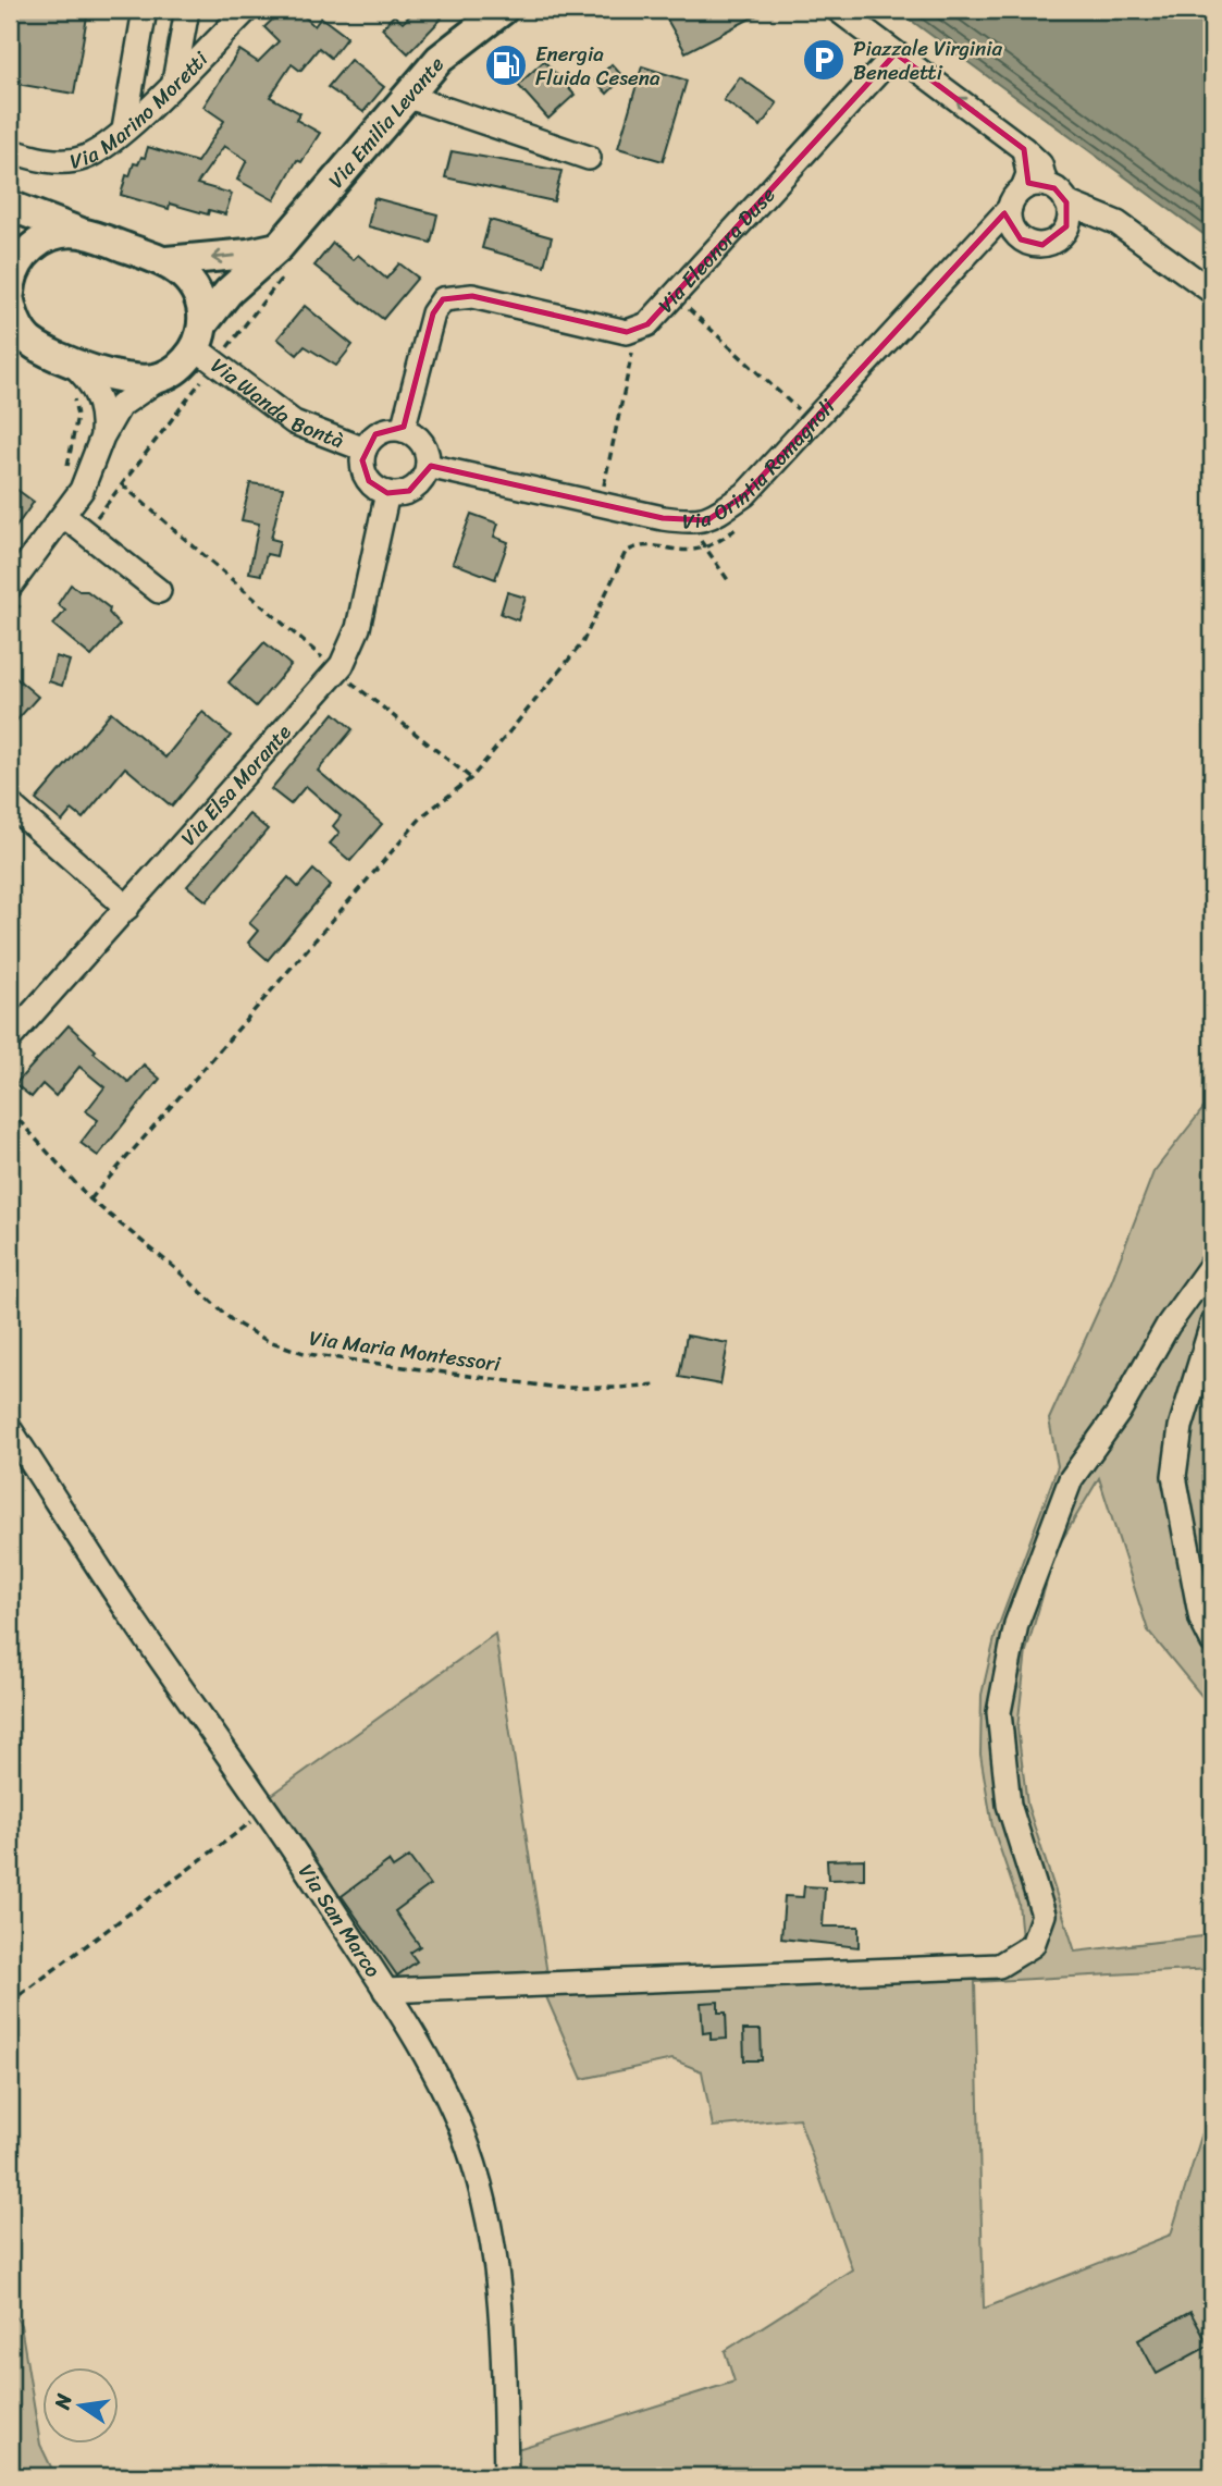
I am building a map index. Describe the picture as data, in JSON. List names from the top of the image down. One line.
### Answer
{"streets":{"main road":["Via Emilia Levante"],"street":["Via Marino Moretti","Via Eleonora Duse","Via Wanda Bontà","Via Orintia Romagnoli","Via Elsa Morante","Via San Marco"],"path":["Via Maria Montessori"]},"crossings":[["Via Emilia Levante","Via Wanda Bontà"],["Via Eleonora Duse","Via Wanda Bontà"],["Via Eleonora Duse","Via Orintia Romagnoli"],["Via Eleonora Duse","Via Elsa Morante"],["Via Wanda Bontà","Via Orintia Romagnoli"],["Via Wanda Bontà","Via Elsa Morante"],["Via Orintia Romagnoli","Via Elsa Morante"]],"places":{"parking":["Piazzale Virginia Benedetti"],"fuel station":["Energia Fluida Cesena"]},"north":"left"}
